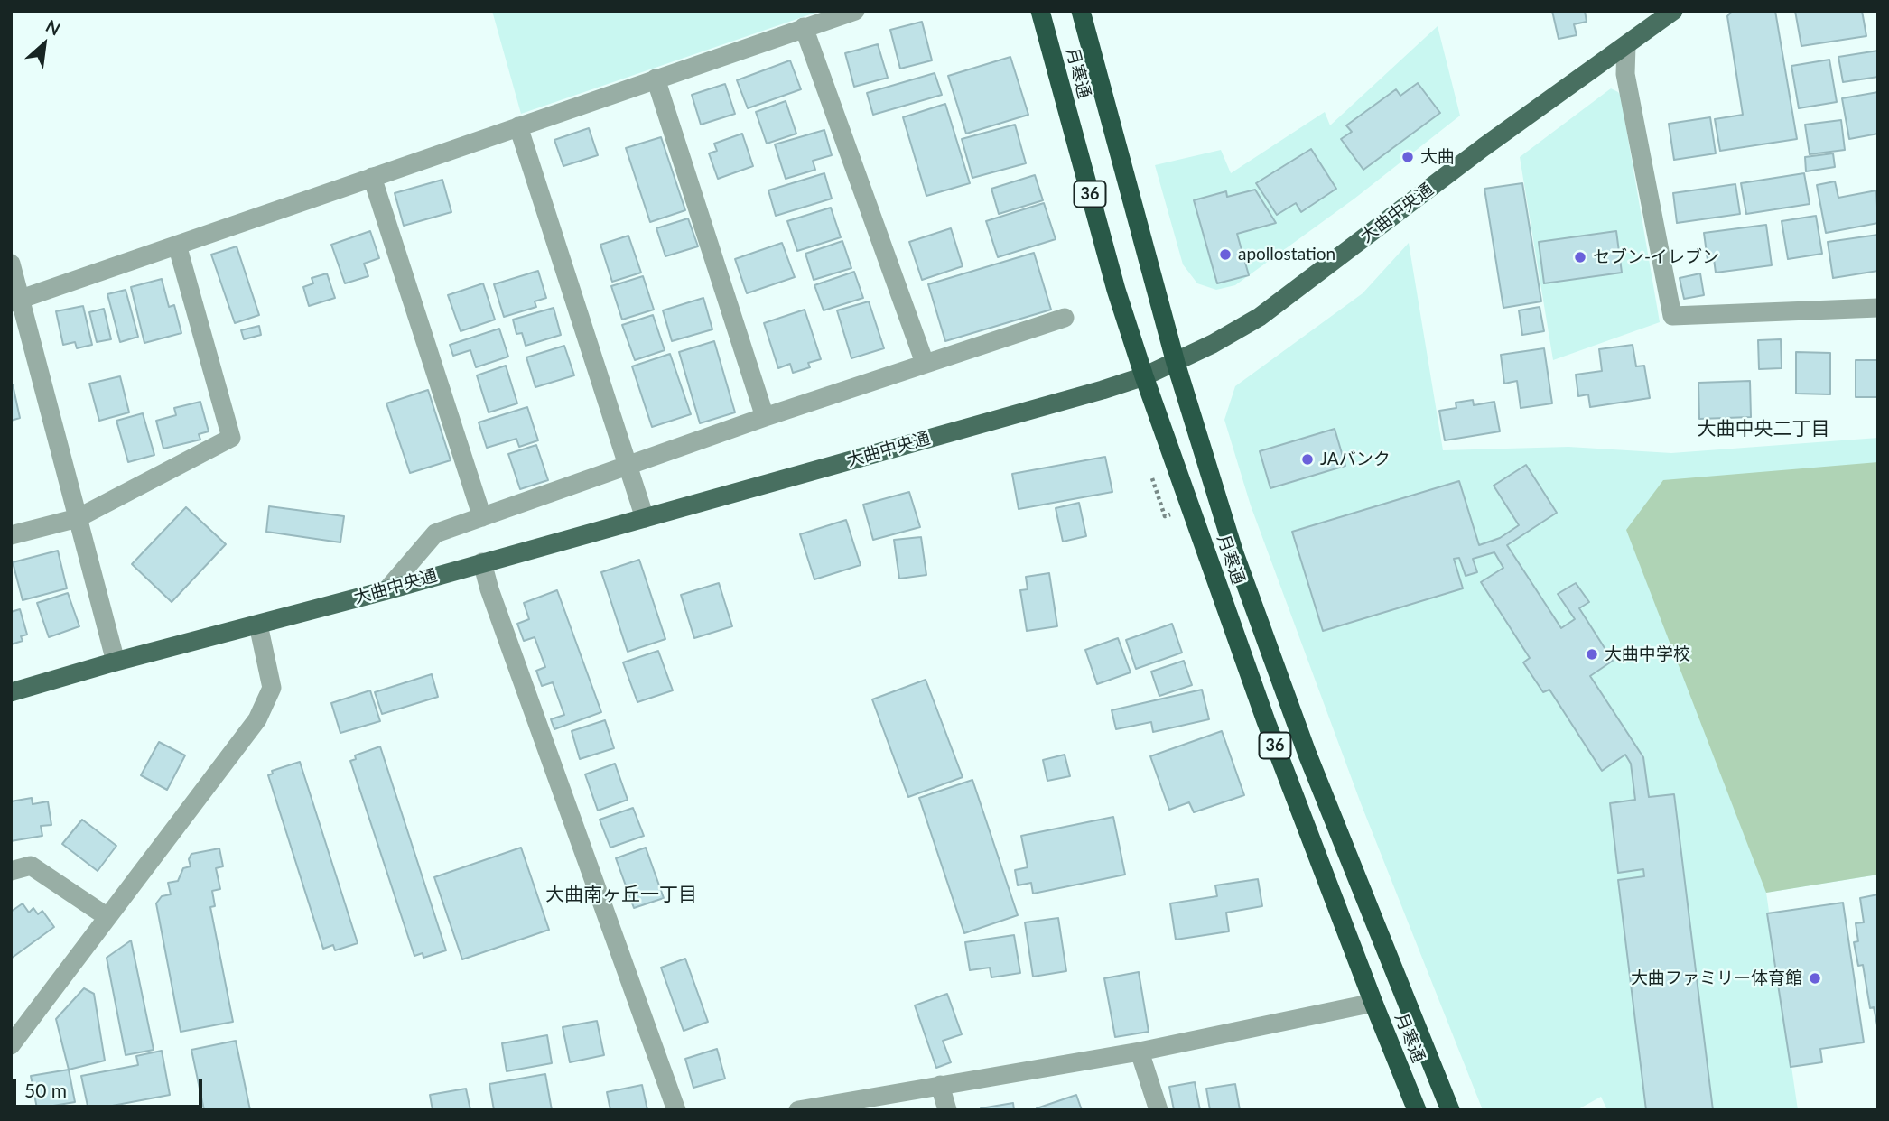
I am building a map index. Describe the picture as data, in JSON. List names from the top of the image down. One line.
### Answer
{"streets":{"highway":["月寒通","36"],"main road":["大曲中央通"]},"crossings":[["月寒通","大曲中央通"]],"districts":["大曲中央二丁目","大曲南ヶ丘一丁目"],"places":["大曲","apollostation","セブン-イレブン","JAバンク","大曲中学校","大曲ファミリー体育館"],"scale_bar":"50 m","north":"top right"}
